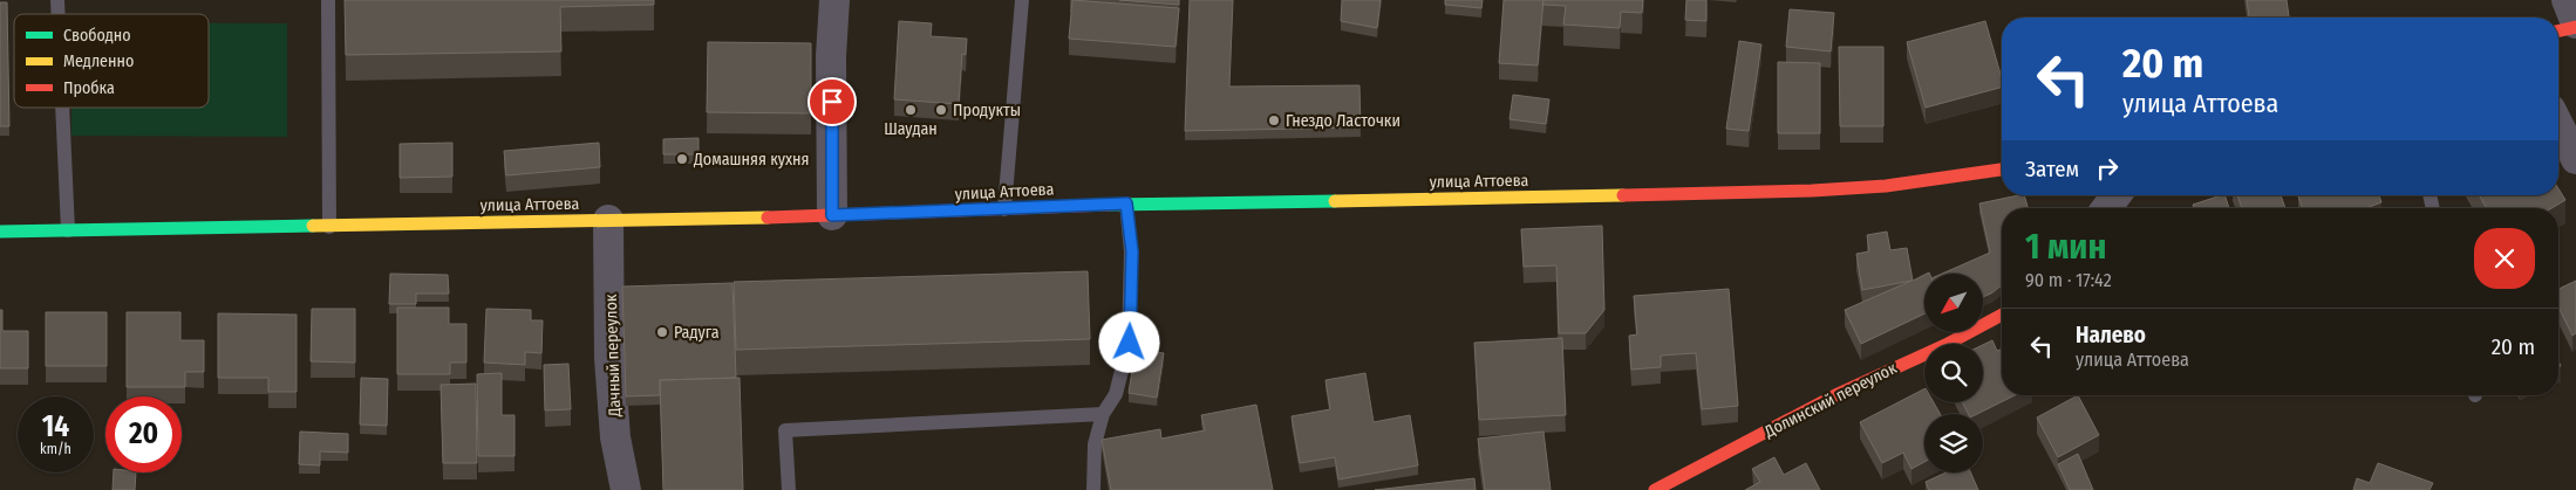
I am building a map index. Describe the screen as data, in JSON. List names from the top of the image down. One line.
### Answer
{"streets":{"street":["улица Аттоева","Дачный переулок","Долинский переулок"]},"crossings":[["улица Аттоева","Дачный переулок"]],"places":["Шаудан","Продукты","Гнездо Ласточки","Домашняя кухня","Радуга"],"legend":["Свободно","Медленно","Пробка"],"north":"bottom left","page":{"turn":["20 m","улица Аттоева"],"then":"Затем","heading":["1 мин","90 m · 17:42"],"list":[{"name":"Налево","note":"улица Аттоева","value":"20 m"}],"speed":"14 km/h","limit":"20"}}
